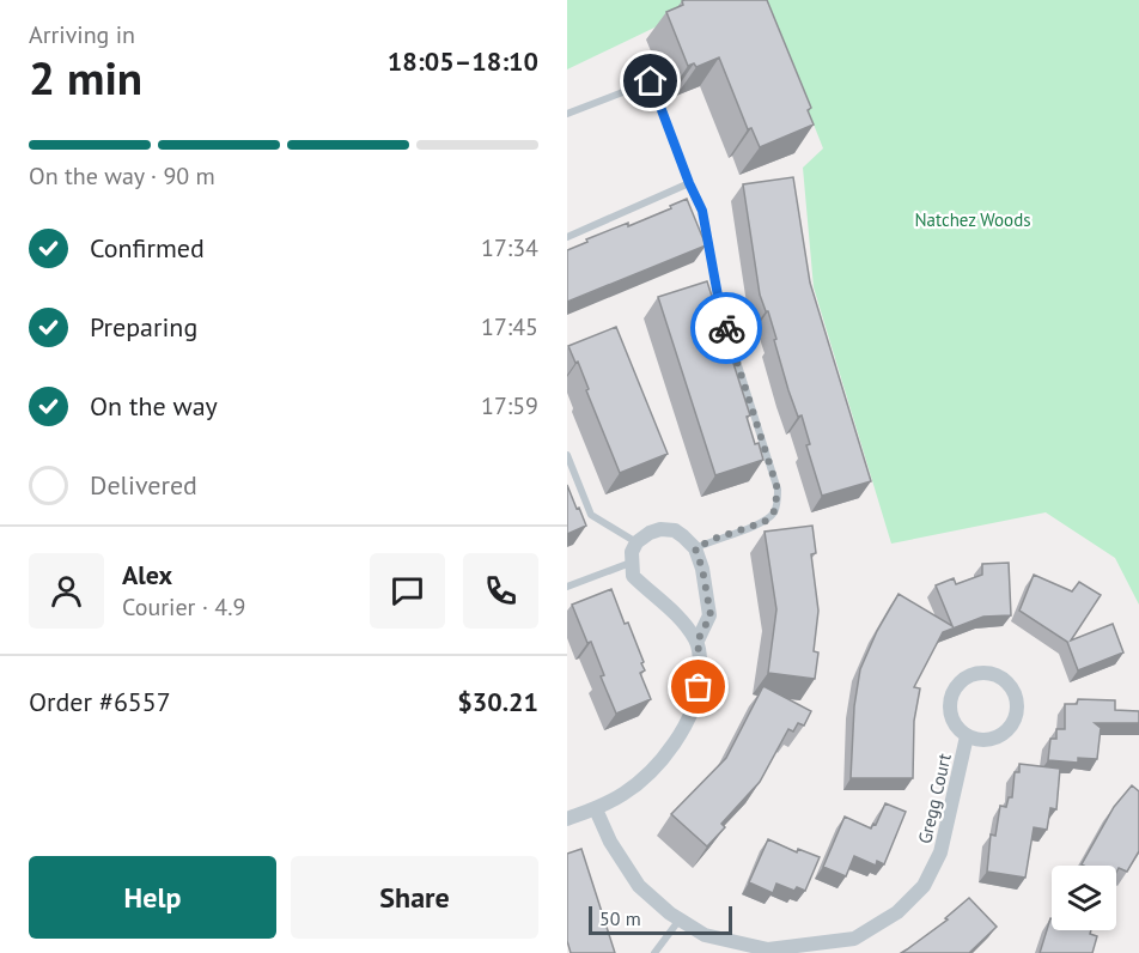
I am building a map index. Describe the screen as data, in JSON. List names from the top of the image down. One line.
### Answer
{"streets":{"street":["Gregg Court"]},"parks":["Natchez Woods"],"scale_bar":"50 m","page":{"heading":["2 min","Arriving in","18:05–18:10"],"panel":["Alex","Courier · 4.9","Order #6557","$30.21"],"bar":"On the way · 90 m","list":[["Confirmed","17:34"],["Preparing","17:45"],["On the way","17:59"],"Delivered"],"buttons":["Help","Share"],"scale":"50 m"}}
